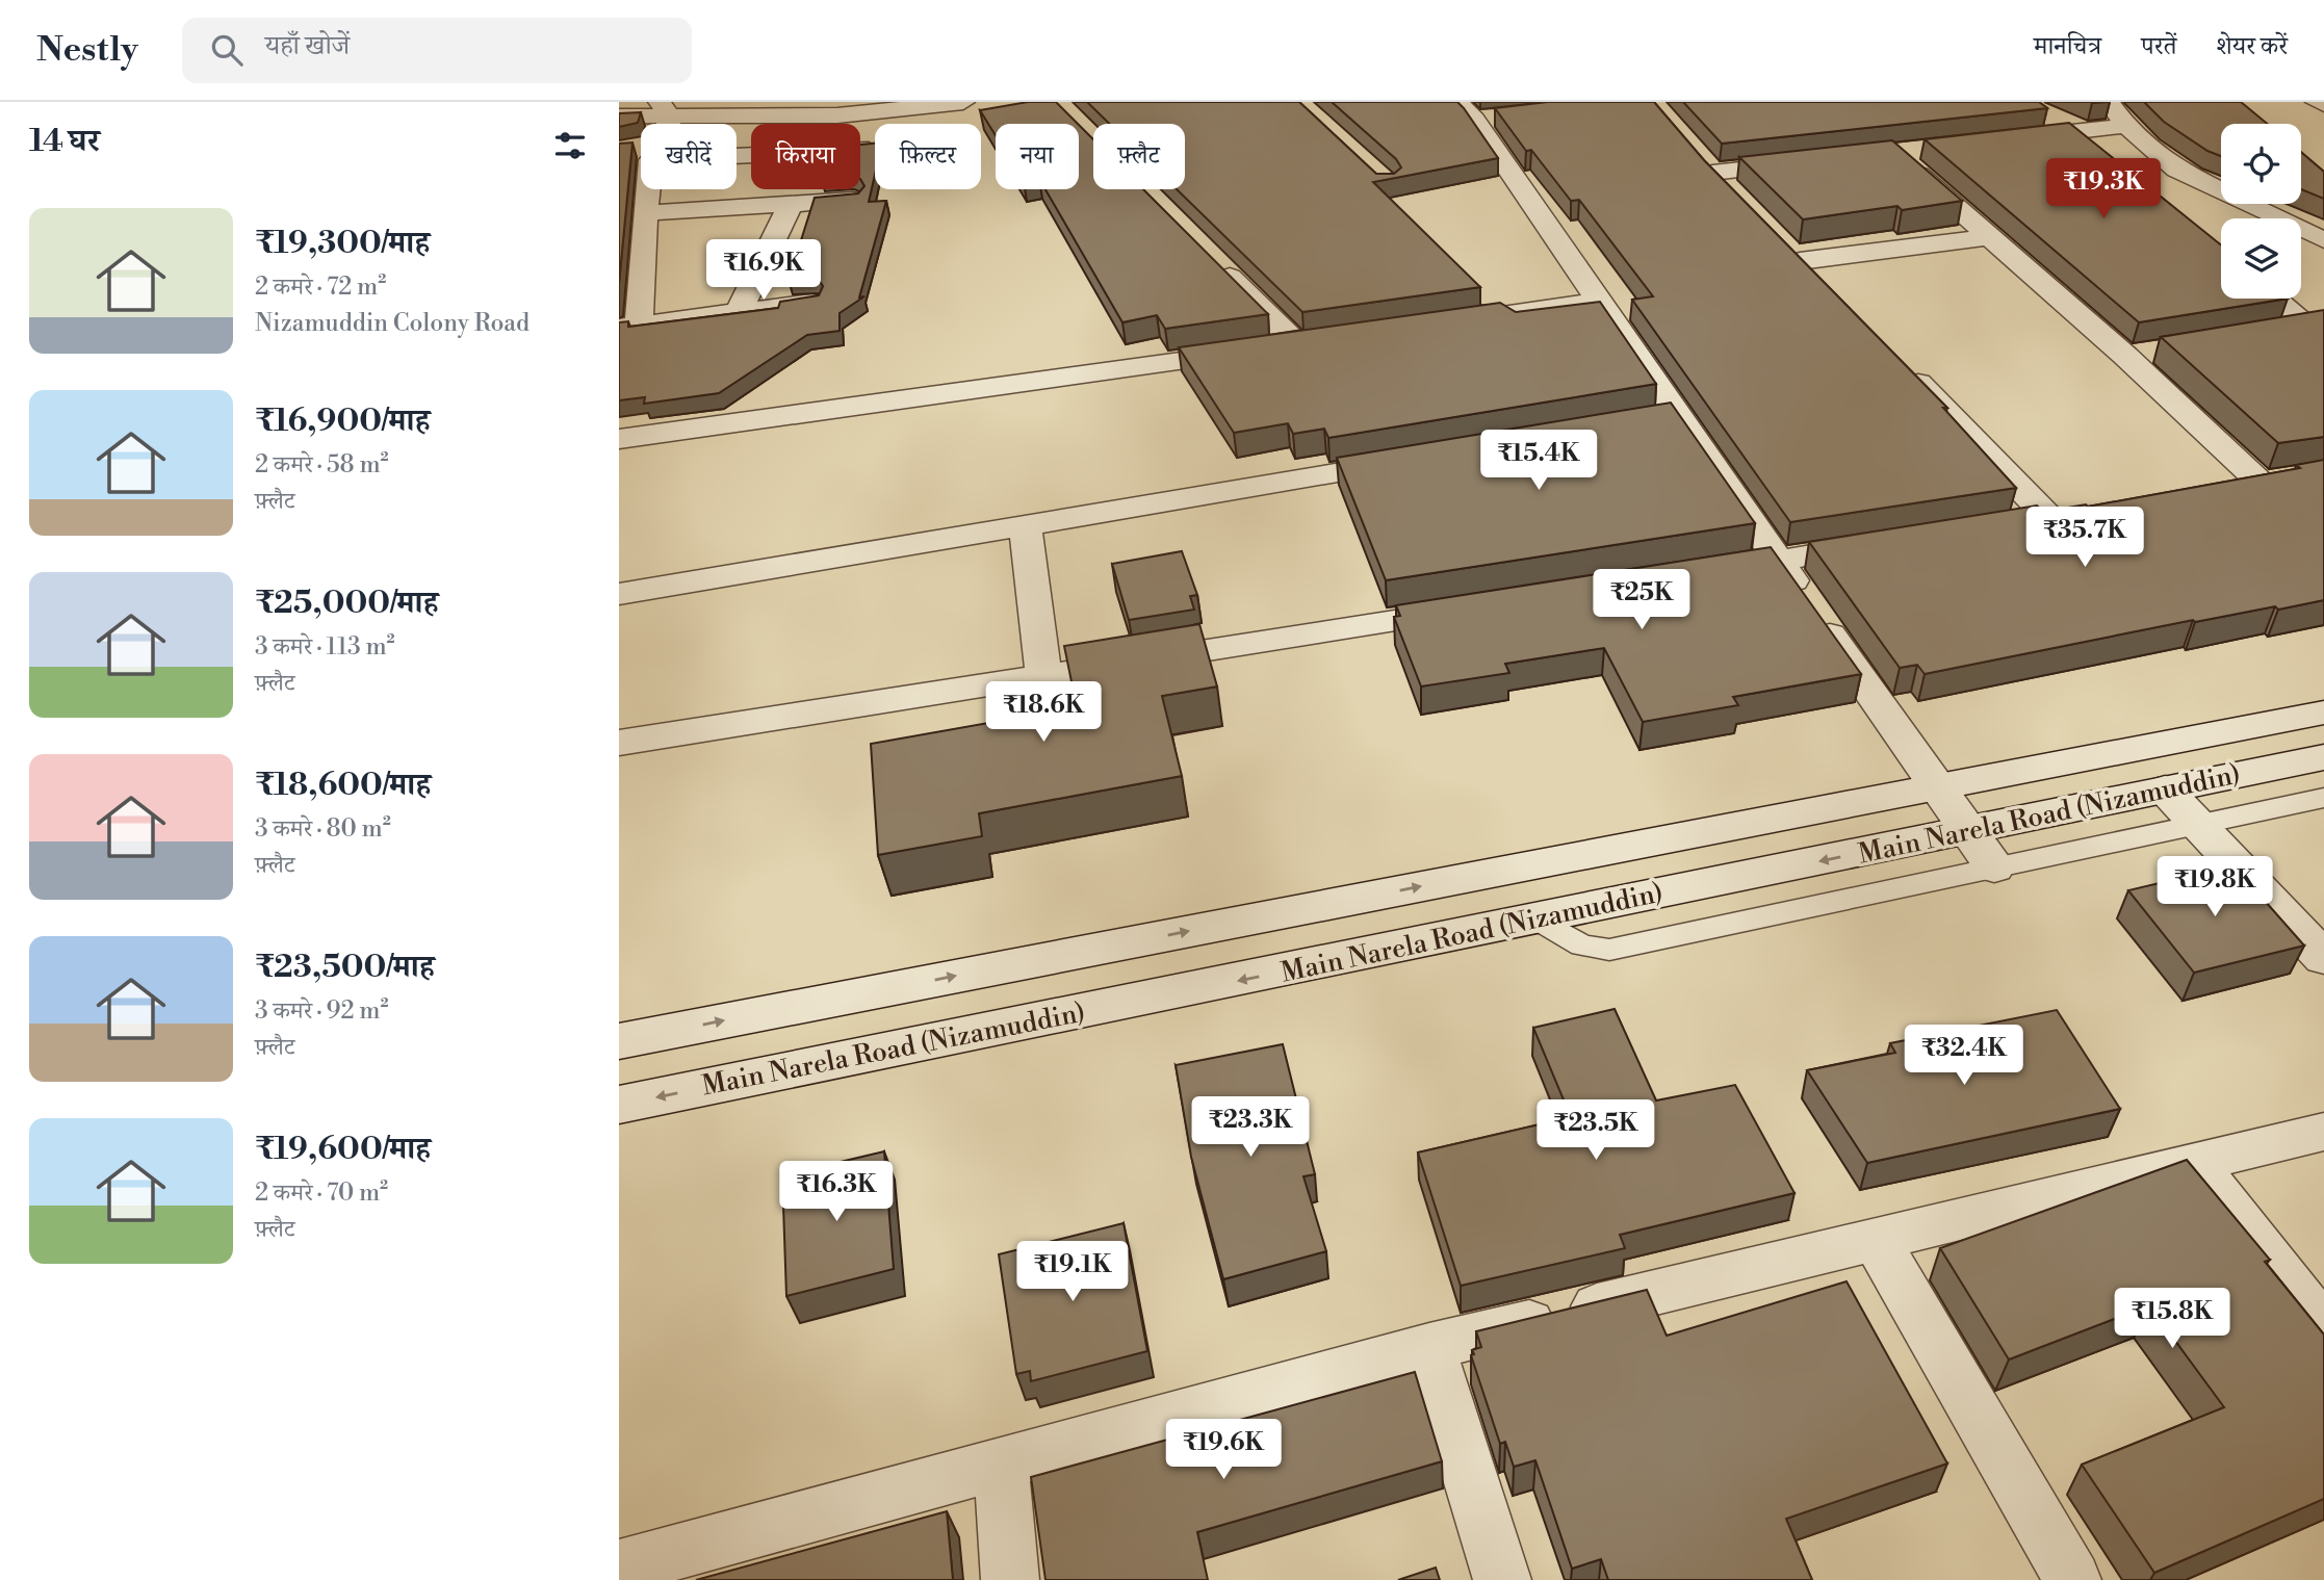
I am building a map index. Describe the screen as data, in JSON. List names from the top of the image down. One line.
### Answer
{"streets":{"street":["Main Narela Road (Nizamuddin)"]},"page":{"header":"Nestly","search":"यहाँ खोजें","nav":["मानचित्र","परतें","शेयर करें"],"heading":"14 घर","chip":["खरीदें","किराया","फ़िल्टर","नया","फ़्लैट"],"price":["₹19.3K","₹16.9K","₹15.4K","₹35.7K","₹25K","₹18.6K","₹19.8K","₹32.4K","₹23.3K","₹23.5K","₹16.3K","₹19.1K","₹15.8K","₹19.6K"],"list":[{"name":"₹19,300/माह","note":"2 कमरे · 72 m² · Nizamuddin Colony Road"},{"name":"₹16,900/माह","note":"2 कमरे · 58 m² · फ़्लैट"},{"name":"₹25,000/माह","note":"3 कमरे · 113 m² · फ़्लैट"},{"name":"₹18,600/माह","note":"3 कमरे · 80 m² · फ़्लैट"},{"name":"₹23,500/माह","note":"3 कमरे · 92 m² · फ़्लैट"},{"name":"₹19,600/माह","note":"2 कमरे · 70 m² · फ़्लैट"}]}}
